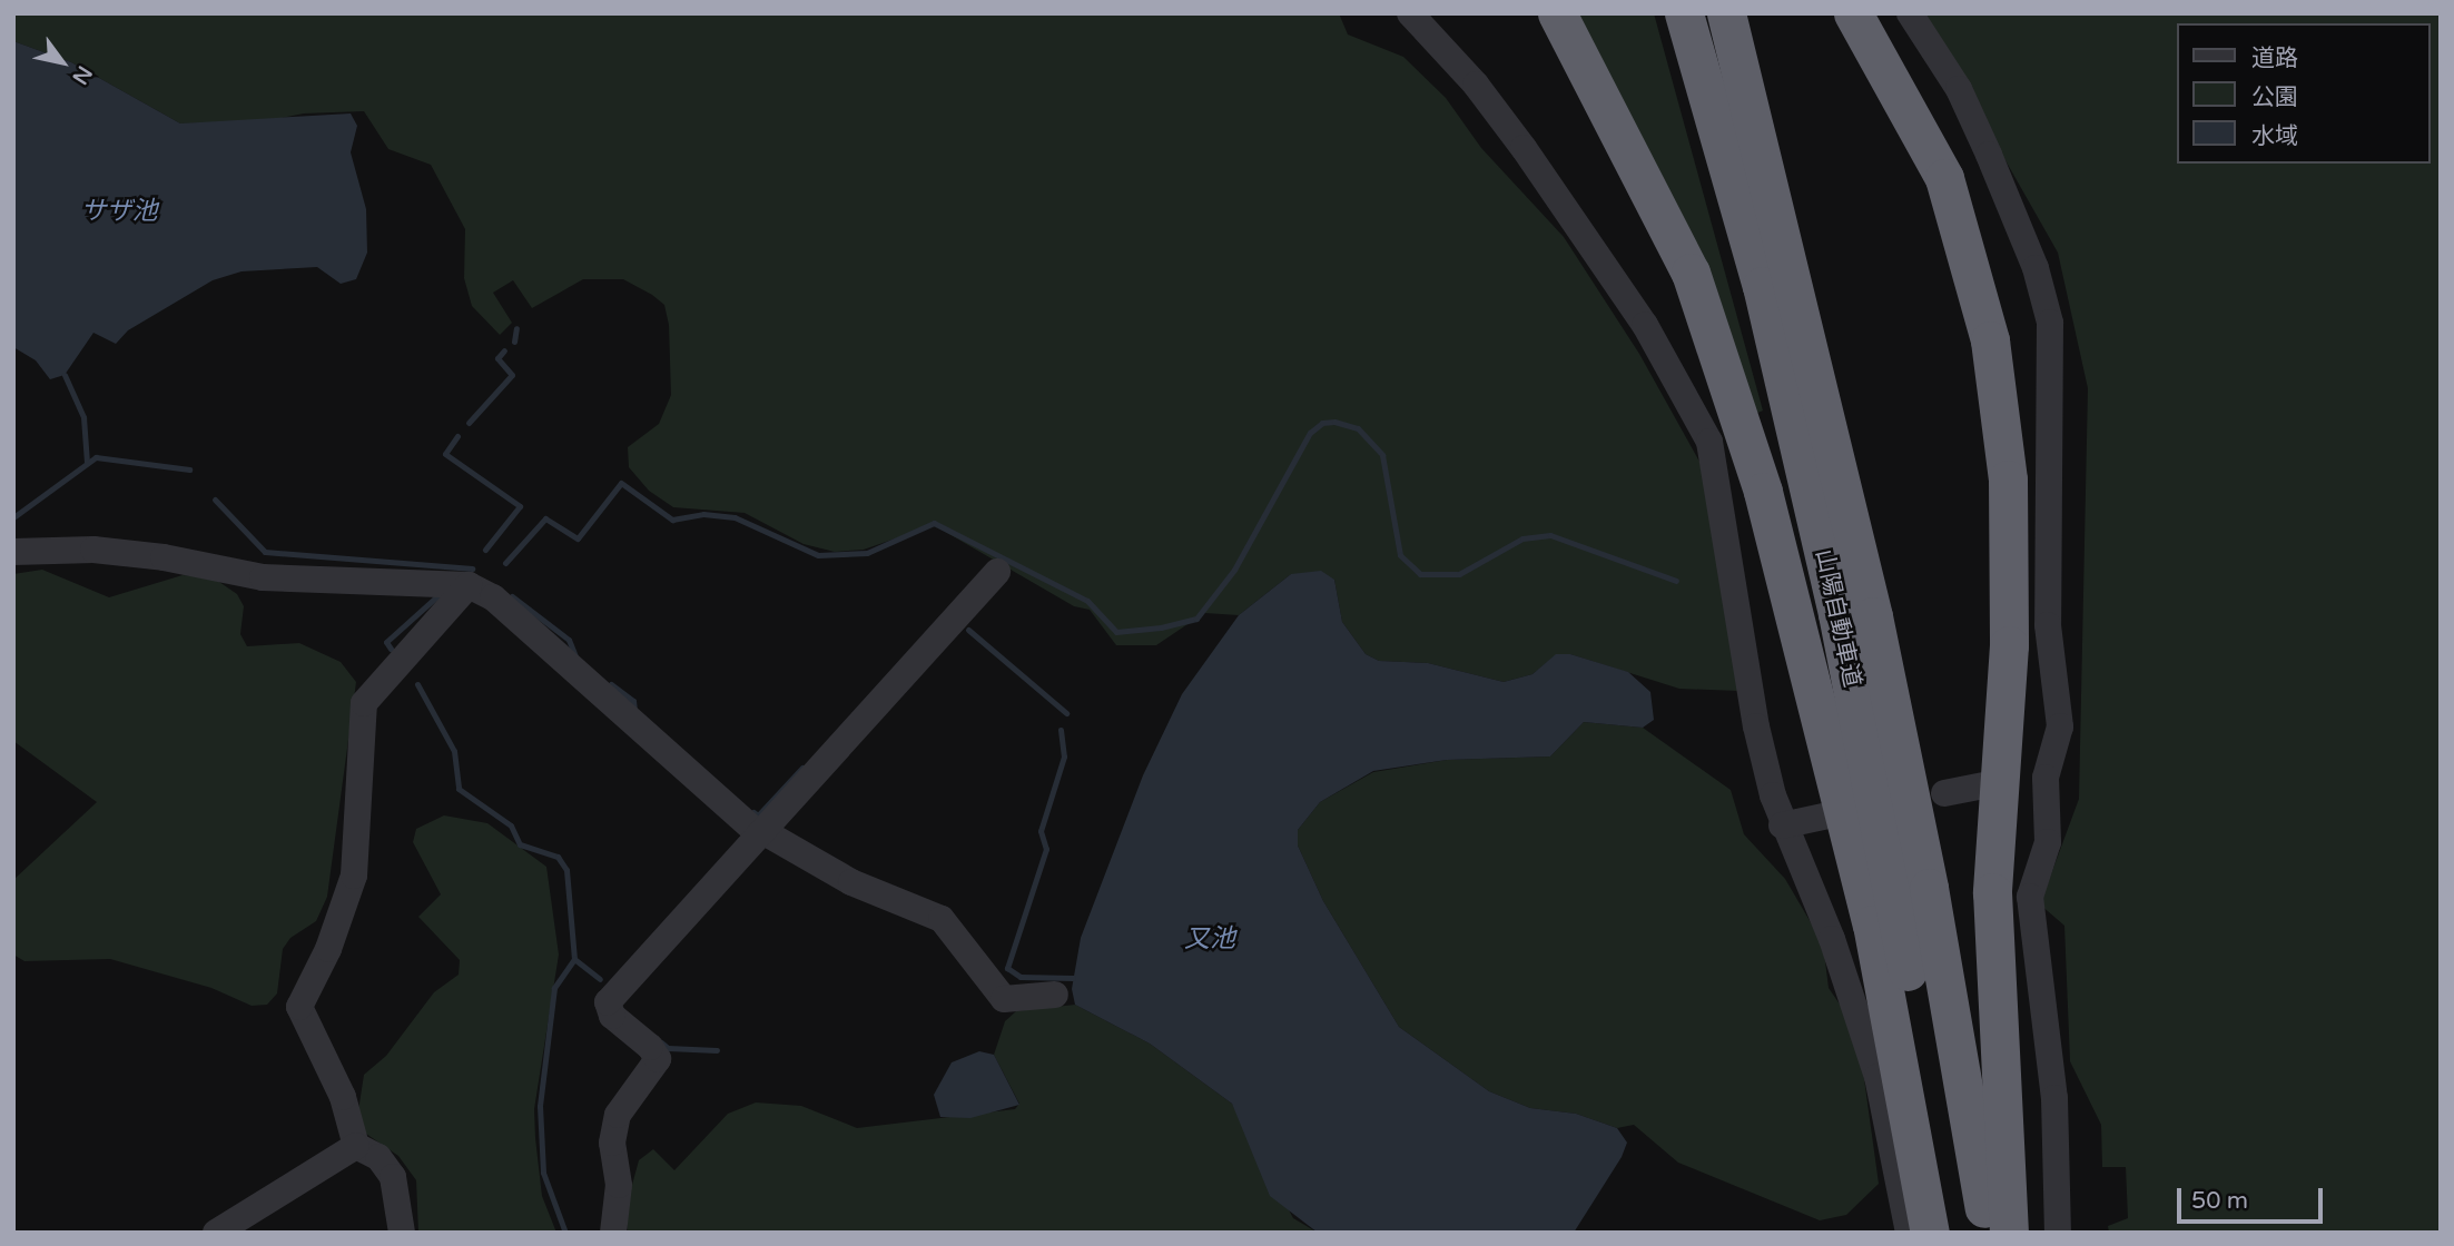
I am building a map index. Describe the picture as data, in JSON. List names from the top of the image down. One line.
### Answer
{"streets":{"highway":["山陽自動車道"]},"water":["サザ池","又池"],"legend":["道路","公園","水域"],"scale_bar":"50 m","north":"bottom right"}
